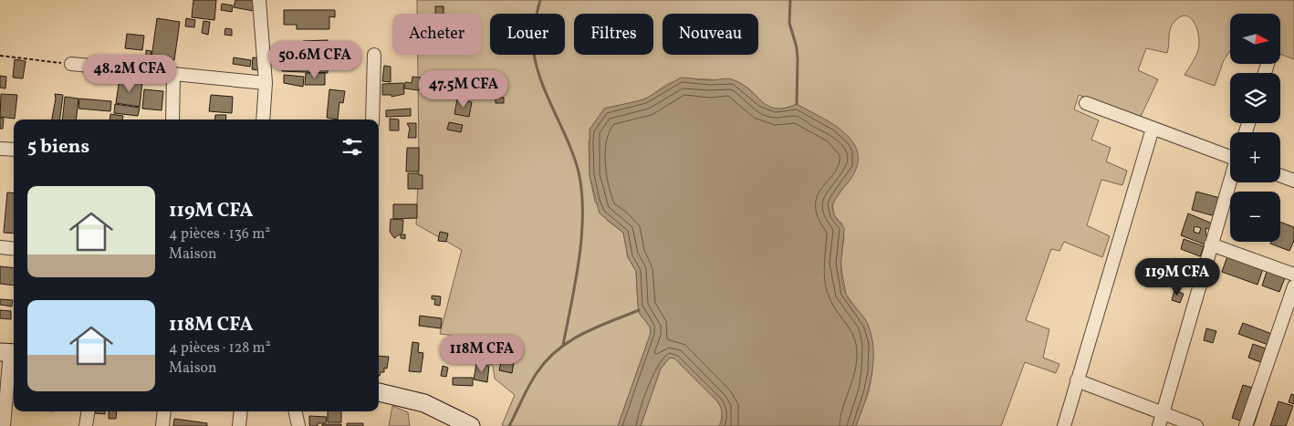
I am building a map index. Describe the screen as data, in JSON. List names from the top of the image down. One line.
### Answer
{"north":"right","page":{"map_buttons":["+","−"],"chip":["Acheter","Louer","Filtres","Nouveau"],"price":["50.6M CFA","48.2M CFA","47.5M CFA","119M CFA","118M CFA"],"heading":"5 biens","list":[{"name":"119M CFA","note":"4 pièces · 136 m² · Maison"},{"name":"118M CFA","note":"4 pièces · 128 m² · Maison"}]}}
